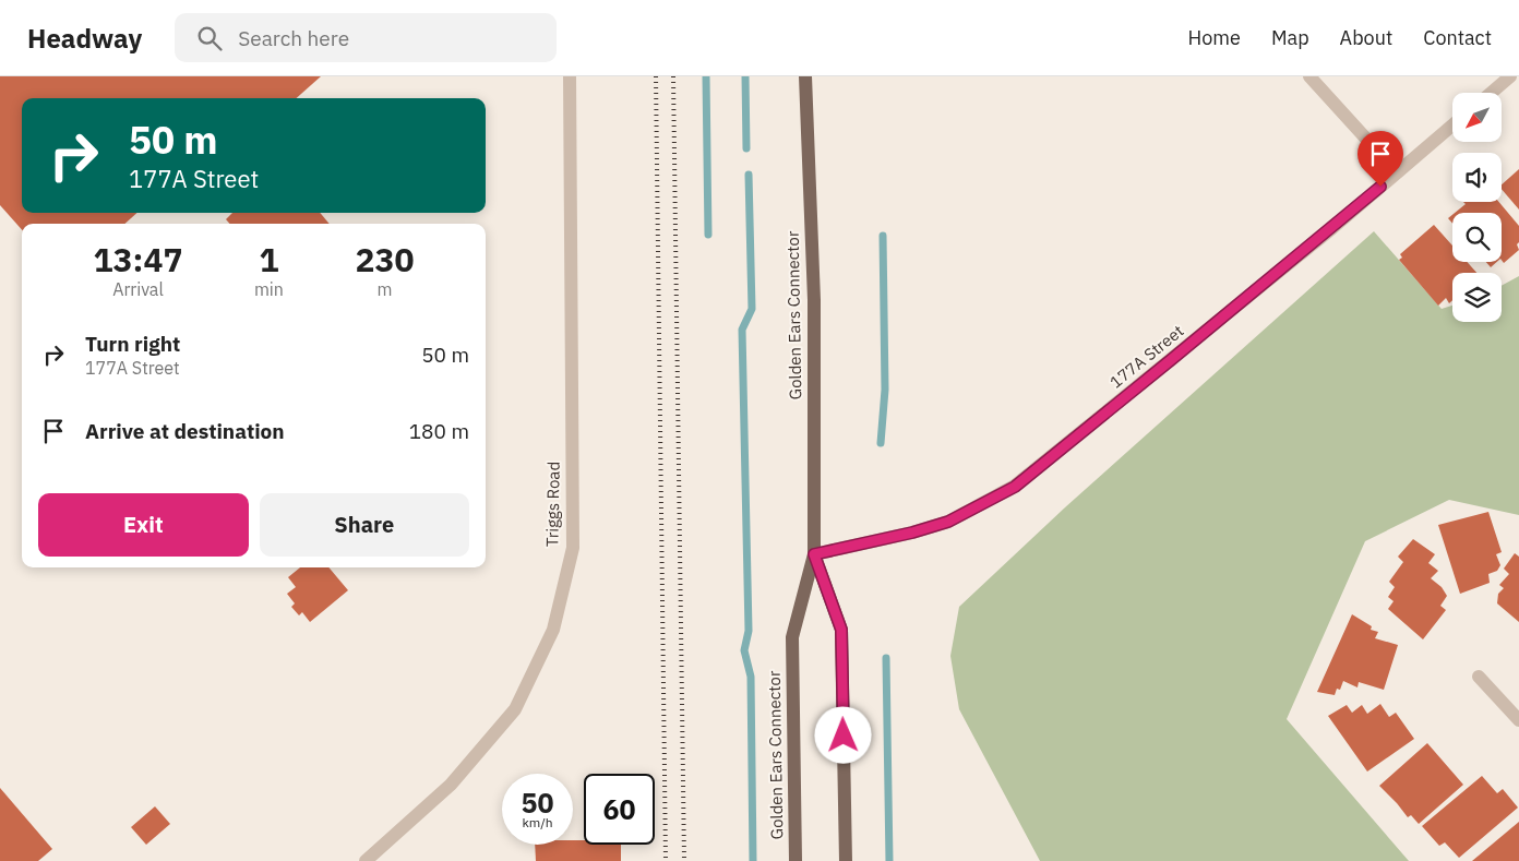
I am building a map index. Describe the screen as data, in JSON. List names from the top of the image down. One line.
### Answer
{"streets":{"main road":["Golden Ears Connector"],"street":["177A Street","Triggs Road"]},"crossings":[["Golden Ears Connector","177A Street"]],"north":"bottom left","page":{"header":"Headway","search":"Search here","nav":["Home","Map","About","Contact"],"turn":["50 m","177A Street"],"eta":["13:47","Arrival","1","min","230","m"],"list":[{"name":"Turn right","note":"177A Street","value":"50 m"},{"name":"Arrive at destination","value":"180 m"}],"buttons":["Exit","Share"],"speed":"50 km/h","limit":"60"}}
